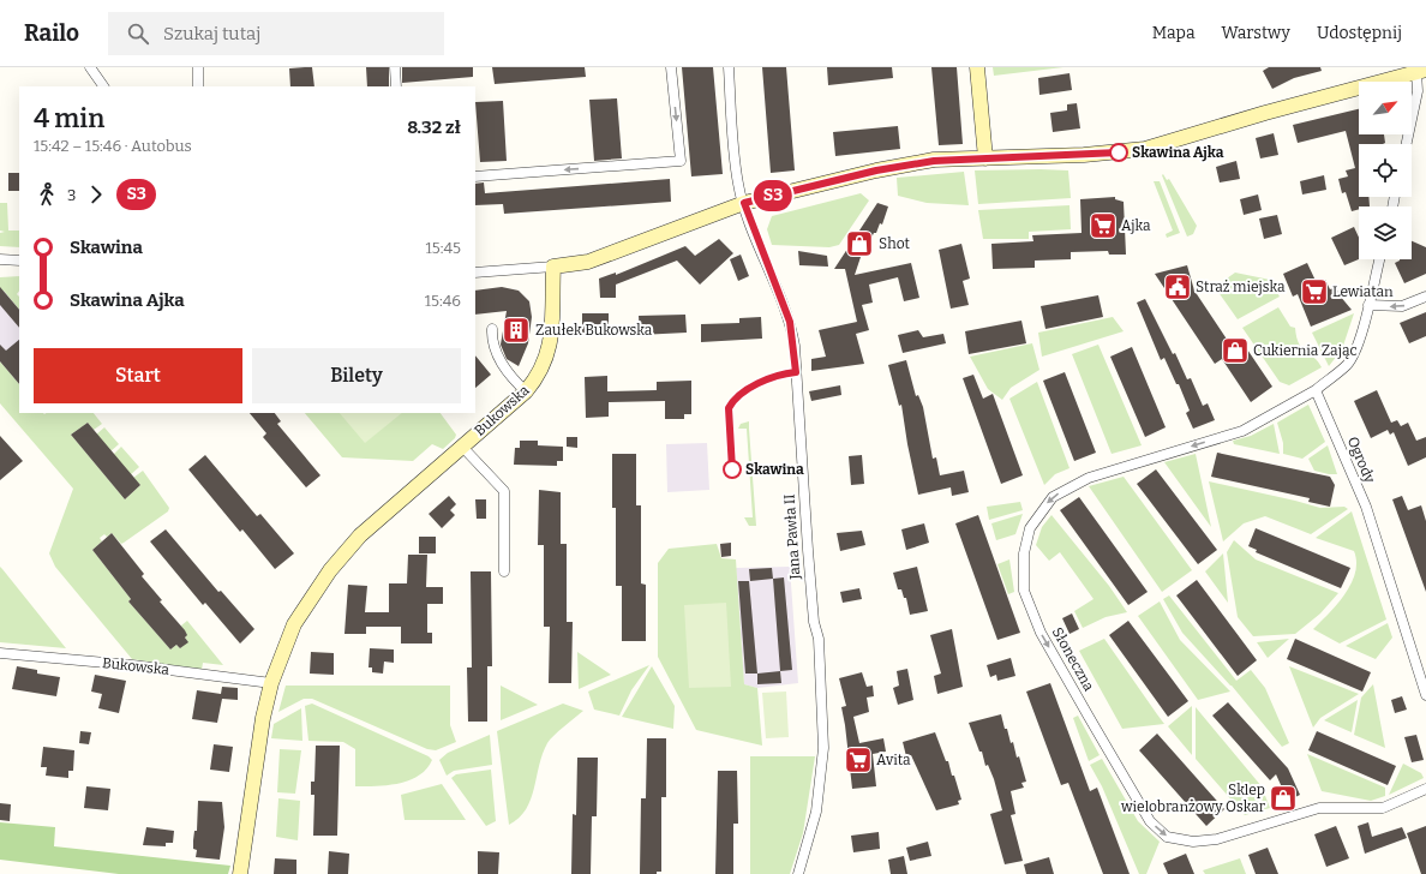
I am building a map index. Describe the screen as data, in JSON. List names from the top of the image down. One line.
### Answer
{"streets":{"street":["Bukowska","Ogrody","Jana Pawła II","Słoneczna"]},"crossings":[["Ogrody","Słoneczna"]],"places":{"other":["Skawina Ajka","Skawina"],"supermarket":["Ajka","Lewiatan","Avita"],"shop":["Shot","Cukiernia Zając","Sklep wielobranżowy Oskar"],"public building":["Straż miejska"],"building":["Zaułek Bukowska"]},"lines":["bus line S3"],"north":"top right","page":{"header":"Railo","search":"Szukaj tutaj","nav":["Mapa","Warstwy","Udostępnij"],"on_map":"S3","heading":["4 min","15:42 – 15:46 · Autobus","8.32 zł"],"legs":["3","S3"],"list":[{"name":"Skawina","value":"15:45"},{"name":"Skawina Ajka","value":"15:46"}],"buttons":["Start","Bilety"]}}
